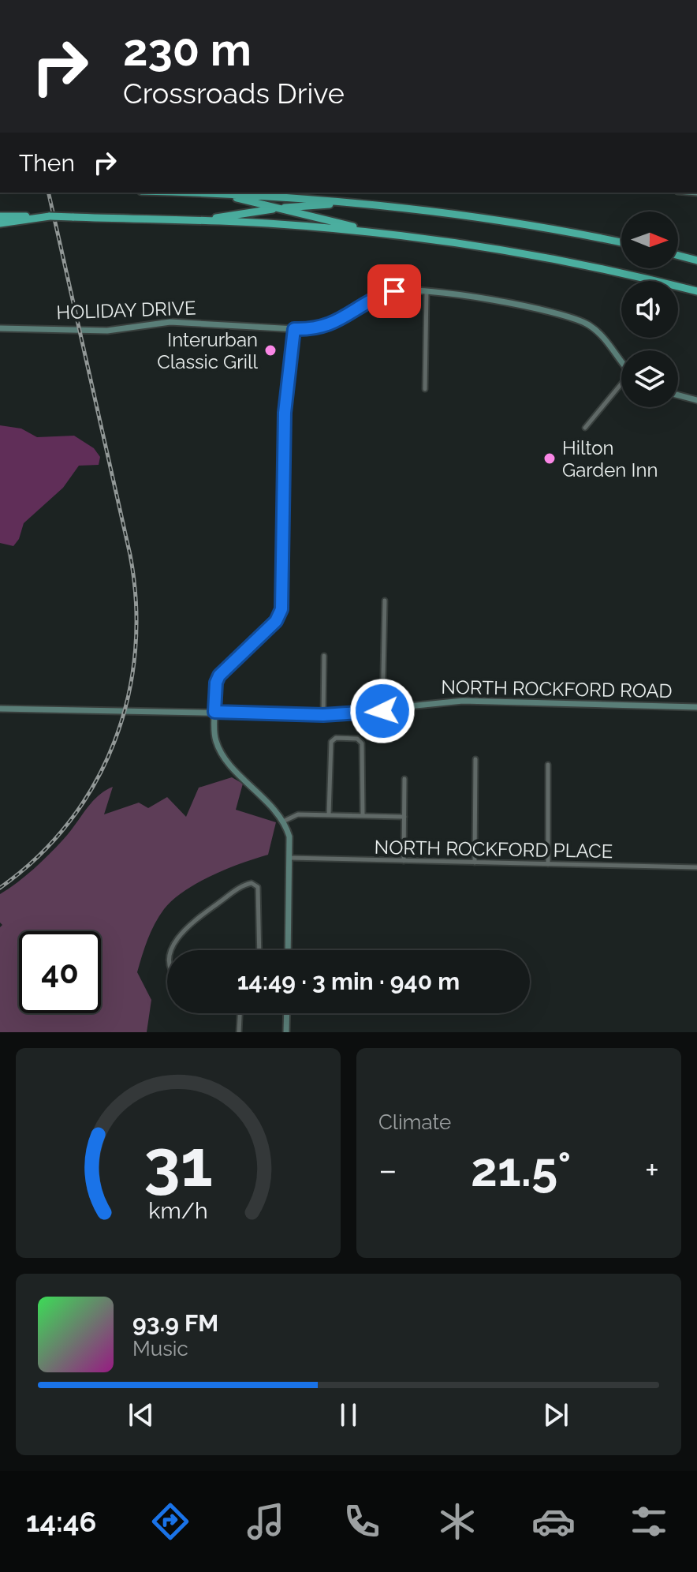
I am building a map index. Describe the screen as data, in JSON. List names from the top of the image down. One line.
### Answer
{"streets":{"street":["HOLIDAY DRIVE","NORTH ROCKFORD ROAD","NORTH ROCKFORD PLACE"]},"places":["Interurban Classic Grill","Hilton Garden Inn"],"north":"right","page":{"turn":["230 m","Crossroads Drive"],"then":"Then","limit":"40","trip":"14:49 · 3 min · 940 m","tile":"Climate","heat":["−","21.5°","+"],"song":["93.9 FM","Music"],"tabs":"14:46","gauge":["31","km/h"]}}
